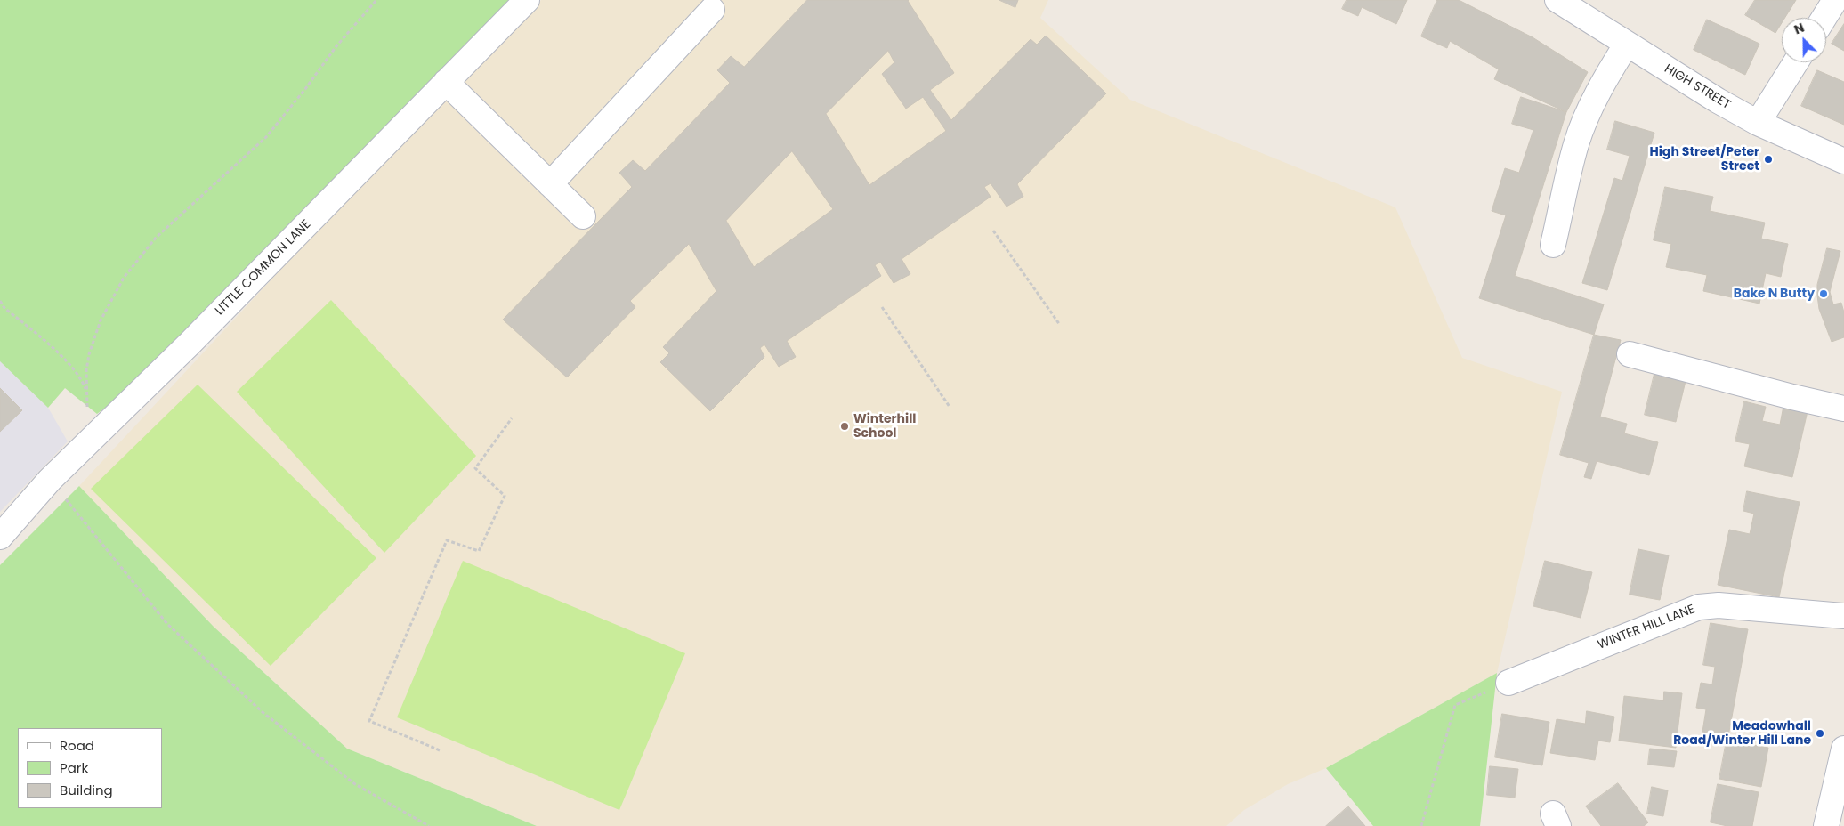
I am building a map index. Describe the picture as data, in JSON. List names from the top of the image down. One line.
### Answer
{"streets":{"street":["HIGH STREET","LITTLE COMMON LANE","WINTER HILL LANE"]},"places":["High Street/Peter Street","Bake N Butty","Winterhill School","Meadowhall Road/Winter Hill Lane"],"legend":["Road","Park","Building"],"north":"top left"}
